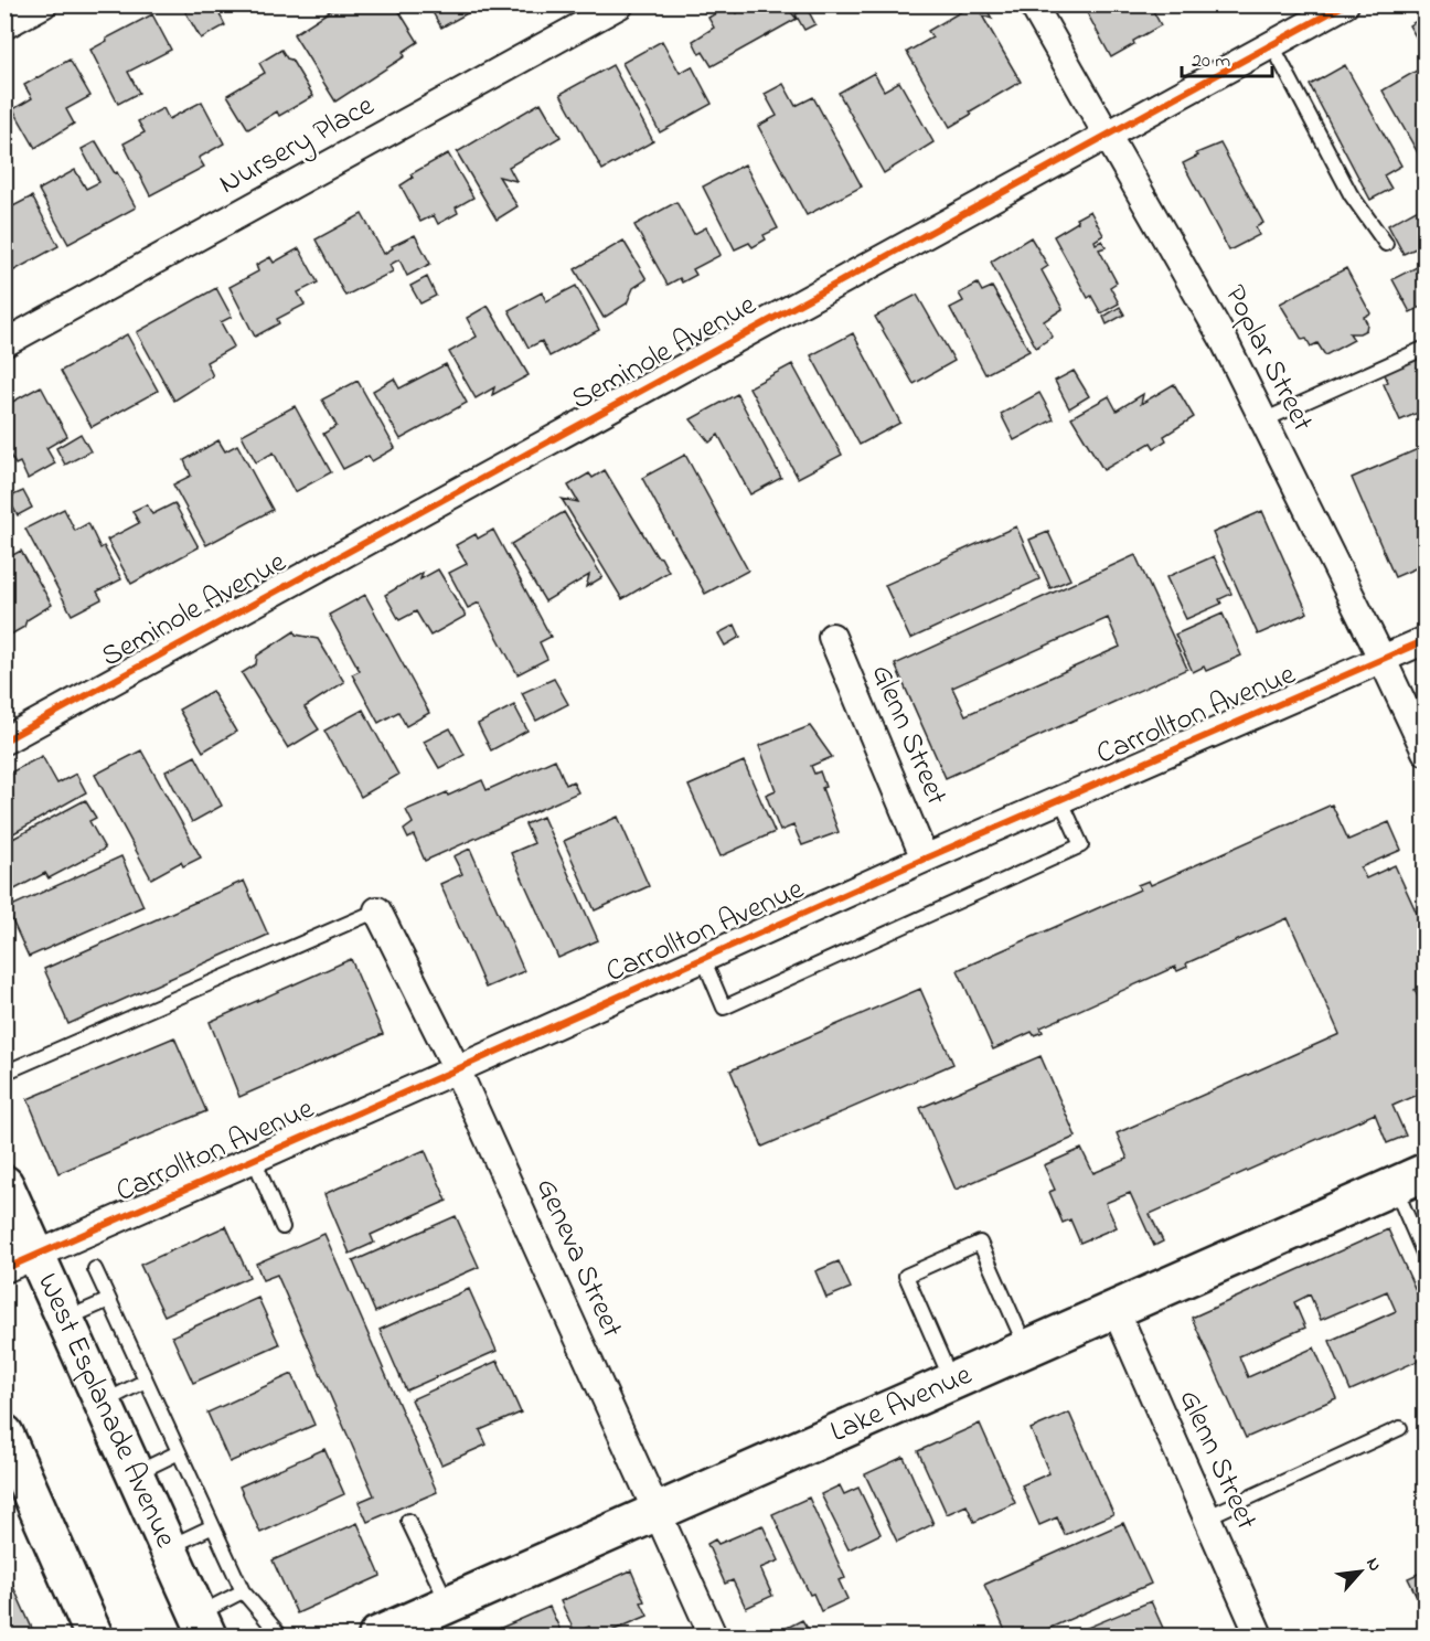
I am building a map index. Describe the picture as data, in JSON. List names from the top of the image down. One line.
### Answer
{"streets":{"main road":["Lake Avenue","West Esplanade Avenue"],"street":["Nursery Place","Seminole Avenue","Poplar Street","Carrollton Avenue","Glenn Street","Geneva Street"]},"crossings":[["Seminole Avenue","Poplar Street"],["Poplar Street","Carrollton Avenue"],["Carrollton Avenue","Glenn Street"],["Carrollton Avenue","Geneva Street"],["Carrollton Avenue","West Esplanade Avenue"],["Glenn Street","Lake Avenue"],["Geneva Street","Lake Avenue"]],"scale_bar":"20 m","north":"top right"}
